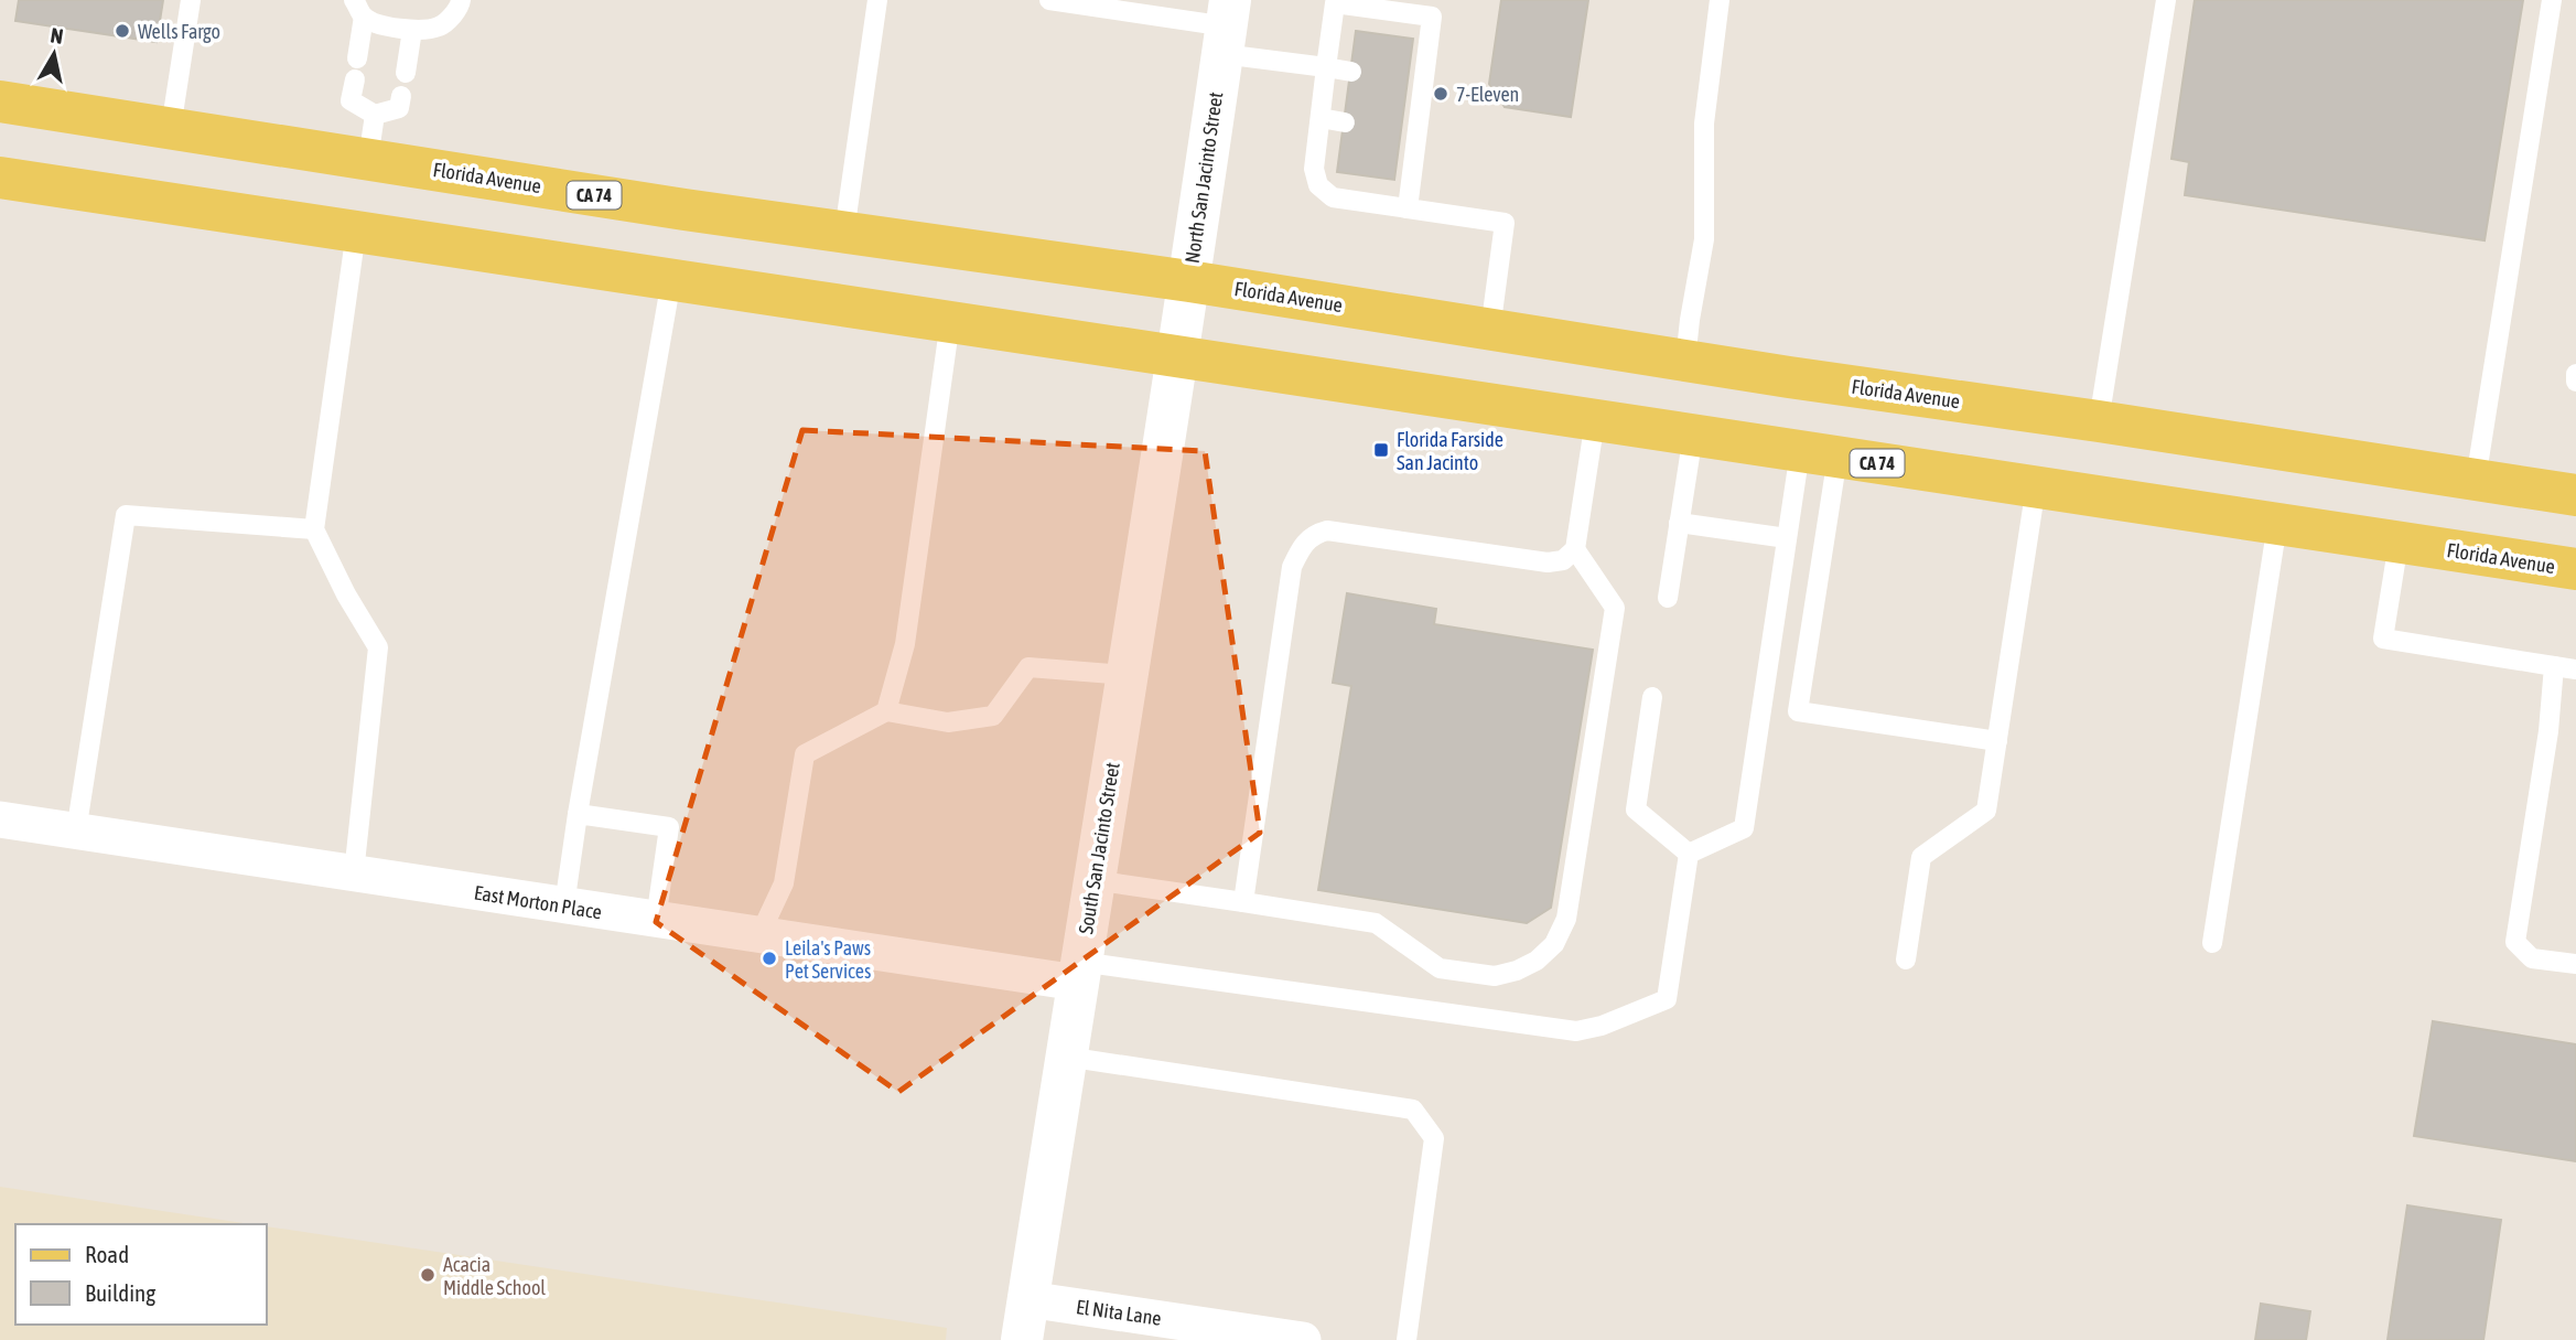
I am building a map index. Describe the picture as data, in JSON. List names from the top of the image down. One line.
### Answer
{"streets":{"main road":["Florida Avenue","North San Jacinto Street","CA 74","South San Jacinto Street"],"street":["East Morton Place","El Nita Lane"]},"crossings":[["Florida Avenue","North San Jacinto Street"],["Florida Avenue","South San Jacinto Street"],["North San Jacinto Street","South San Jacinto Street"],["South San Jacinto Street","East Morton Place"],["South San Jacinto Street","El Nita Lane"]],"places":{"other":["Wells Fargo","7-Eleven","Leila's Paws Pet Services","Acacia Middle School"],"transit":["Florida Farside San Jacinto"]},"legend":["Road","Building"],"north":"top"}
